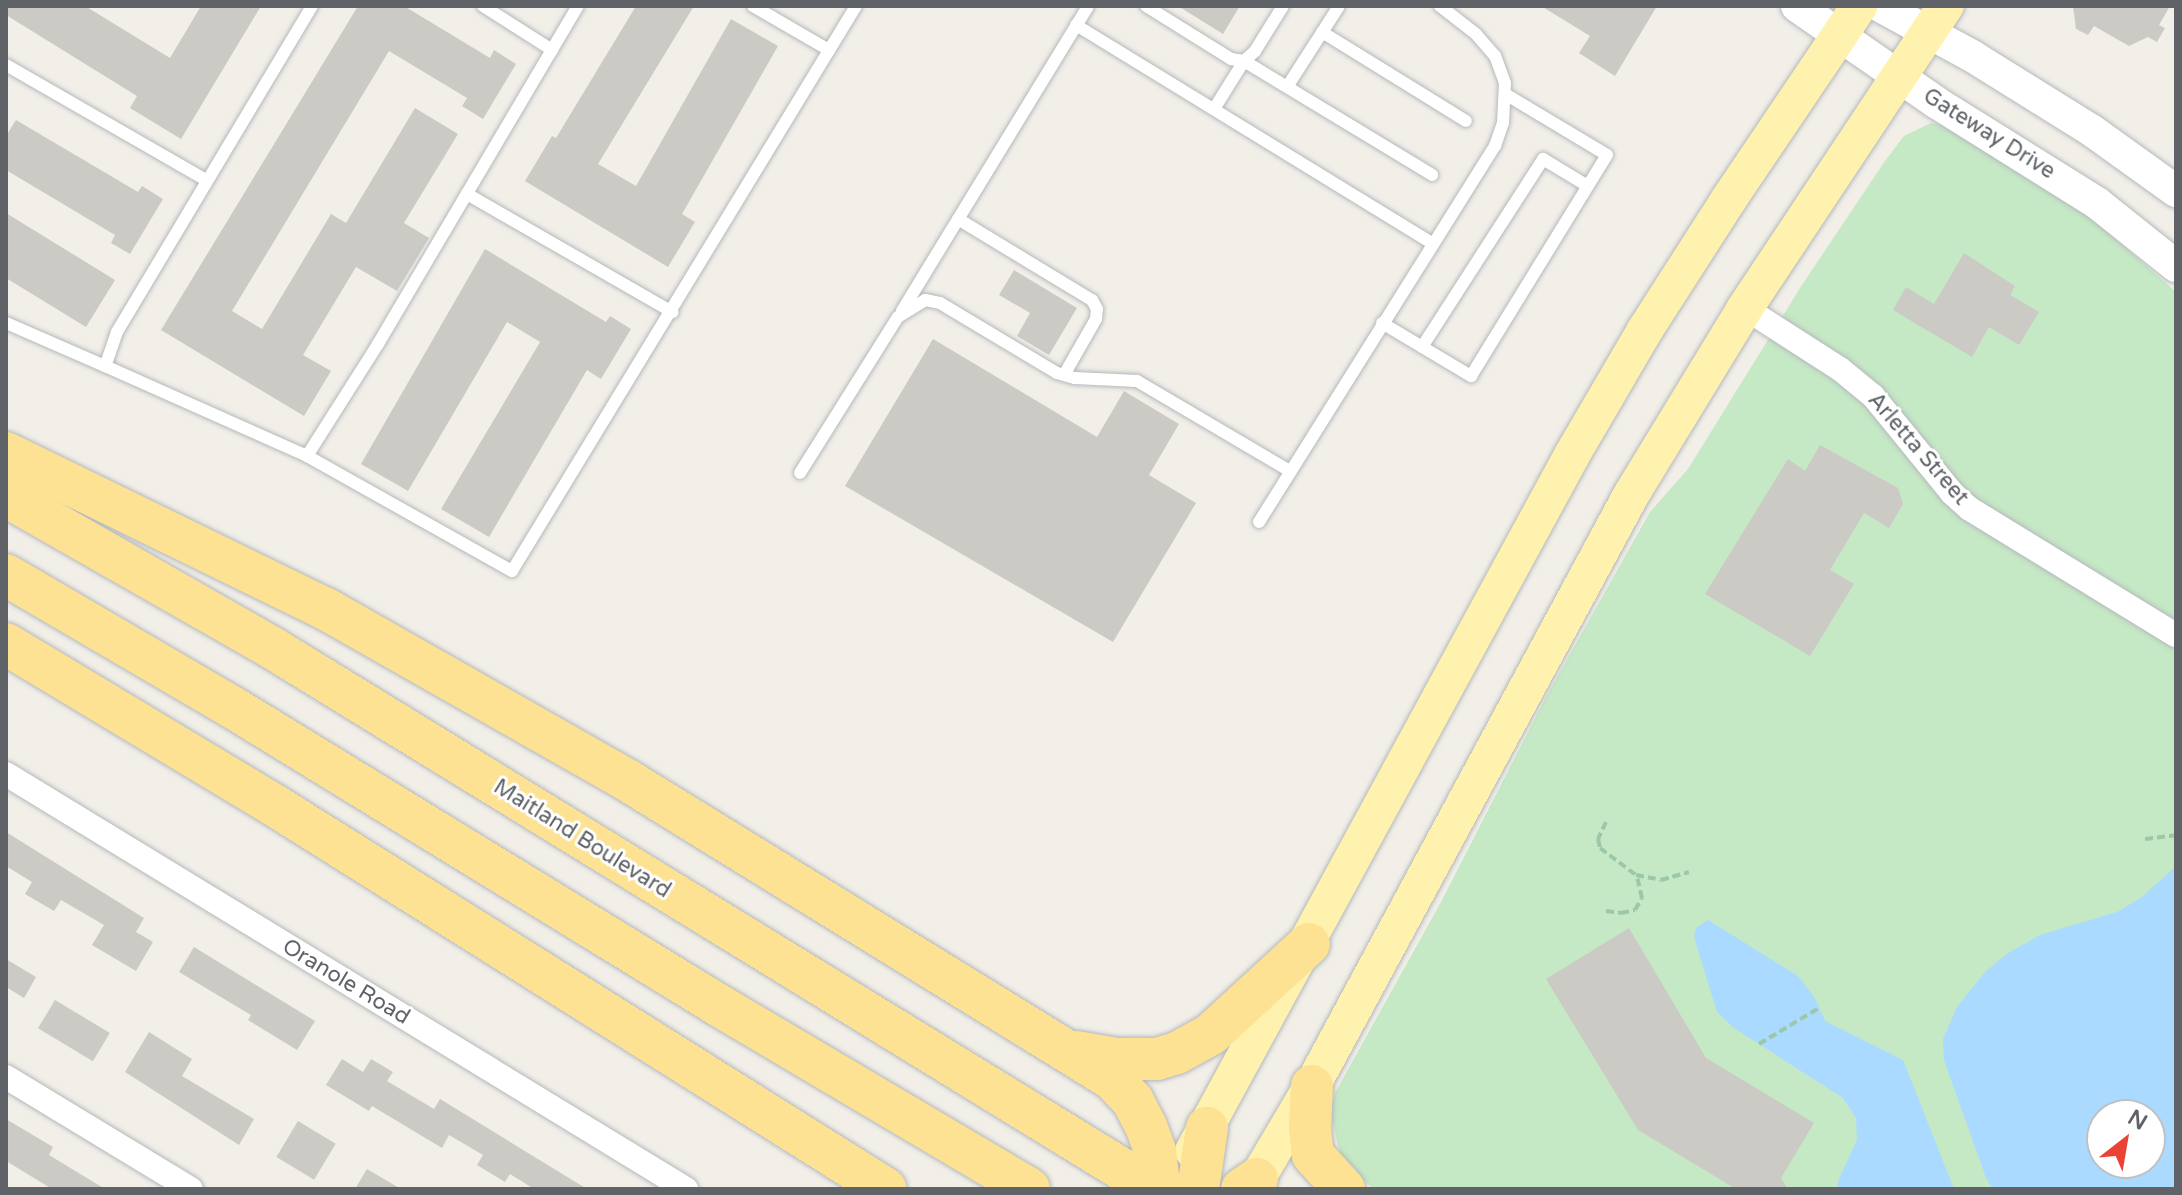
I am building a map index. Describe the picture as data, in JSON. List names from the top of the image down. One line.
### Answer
{"streets":{"highway":["Maitland Boulevard"],"street":["Gateway Drive","Arletta Street","Oranole Road"]},"north":"top right"}
